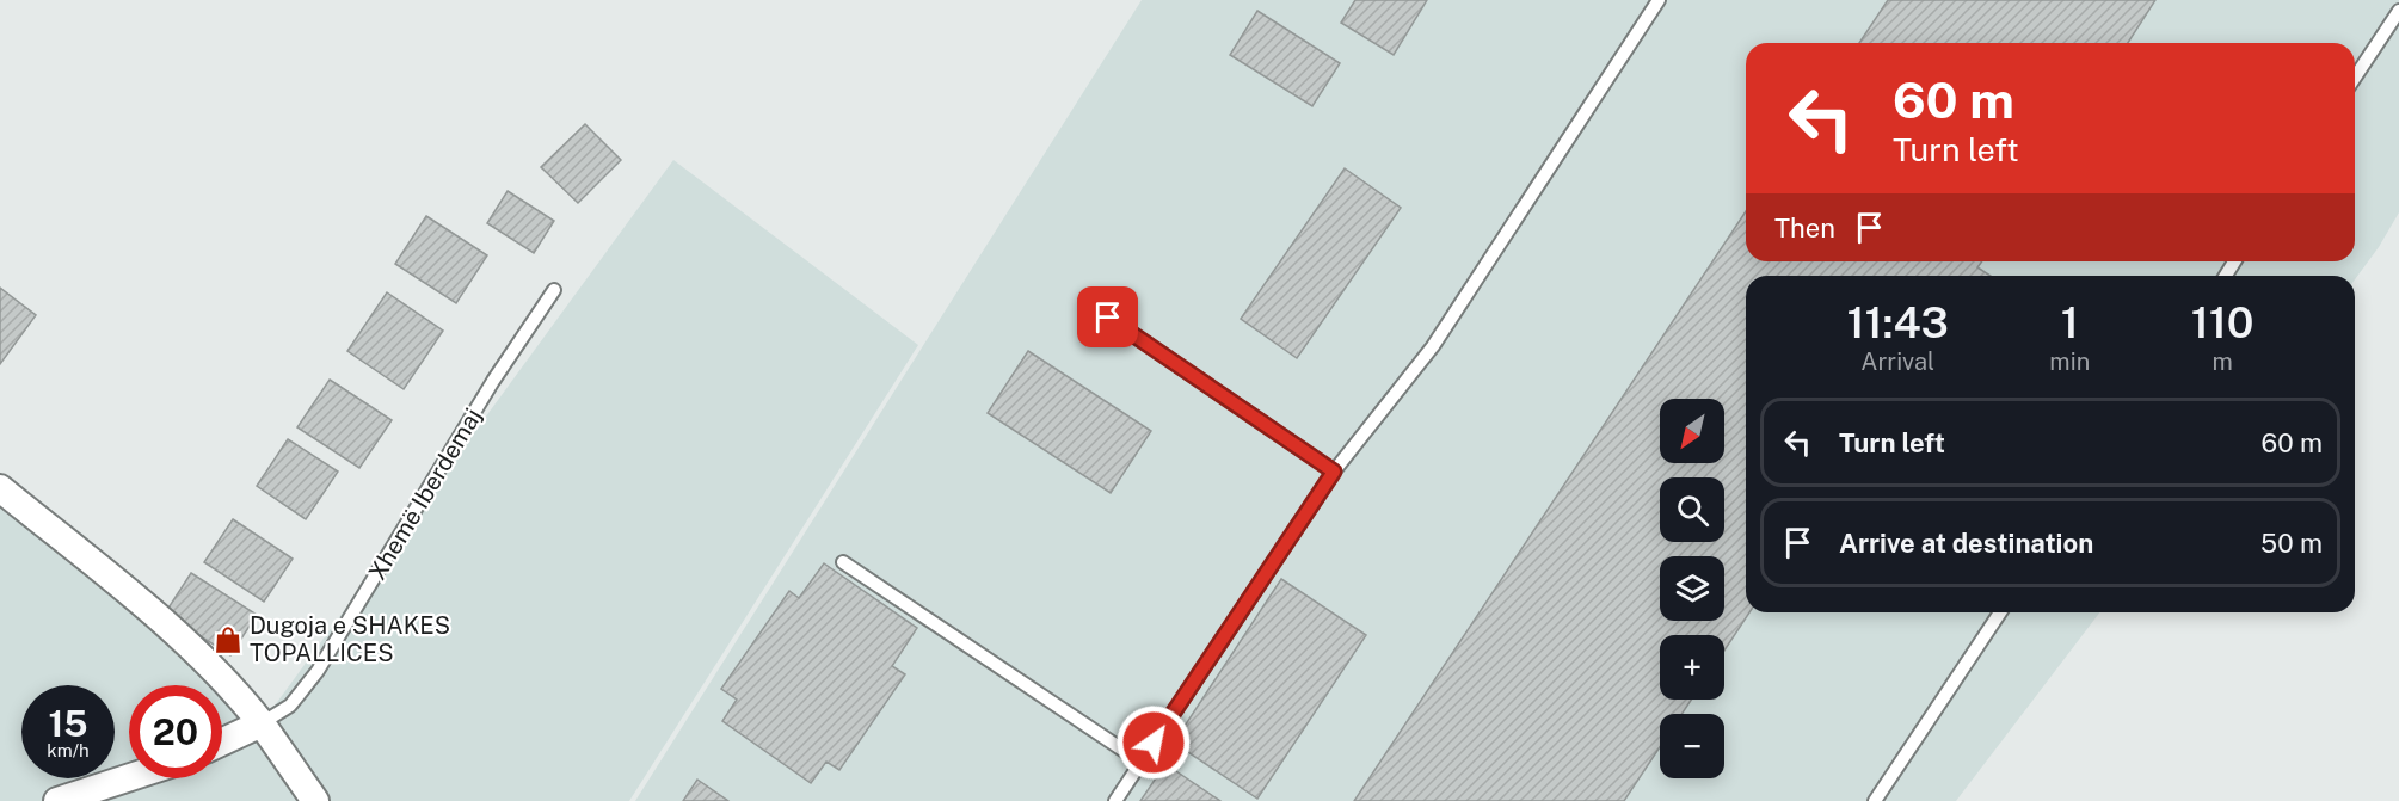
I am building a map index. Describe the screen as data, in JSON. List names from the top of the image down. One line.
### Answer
{"streets":{"street":["Xhemë Iberdemaj"]},"places":{"shop":["Dugoja e SHAKES TOPALLICES"]},"north":"bottom left","page":{"turn":["60 m","Turn left"],"then":"Then","eta":["11:43","Arrival","1","min","110","m"],"list":[{"name":"Turn left","value":"60 m"},{"name":"Arrive at destination","value":"50 m"}],"map_buttons":["+","−"],"speed":"15 km/h","limit":"20"}}
